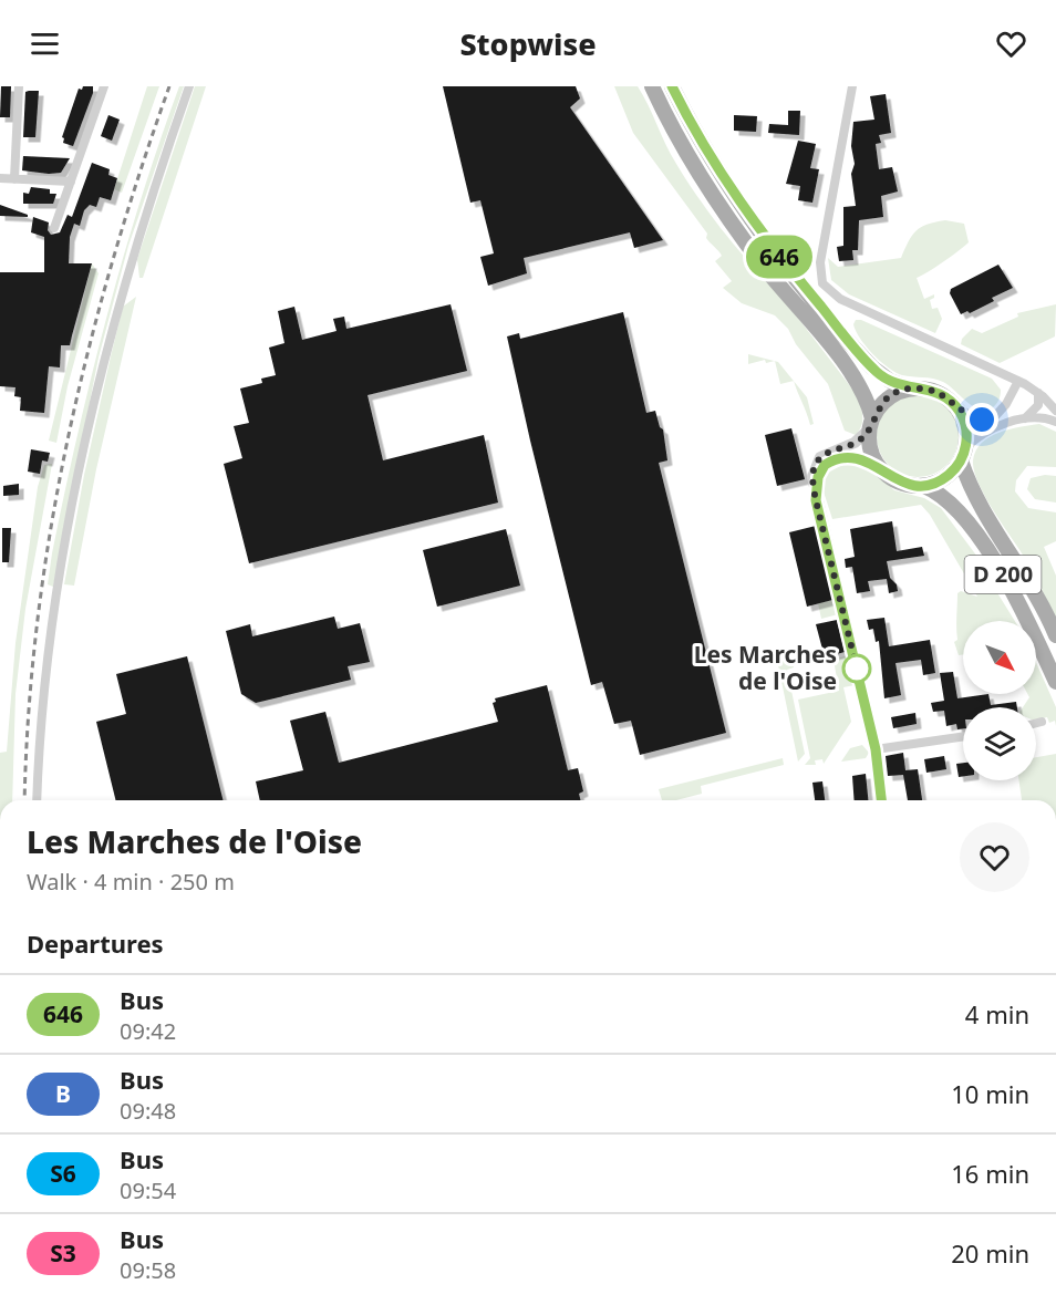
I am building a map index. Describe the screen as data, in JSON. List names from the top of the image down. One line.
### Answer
{"streets":{"main road":["D 200"]},"places":["Les Marches de l'Oise"],"lines":["bus line 646"],"north":"bottom right","page":{"header":"Stopwise","on_map":"646","heading":[["Les Marches de l'Oise","Walk · 4 min · 250 m"],"Departures"],"list":[{"mark":"646","name":"Bus","note":"09:42","value":"4 min"},{"mark":"B","name":"Bus","note":"09:48","value":"10 min"},{"mark":"S6","name":"Bus","note":"09:54","value":"16 min"},{"mark":"S3","name":"Bus","note":"09:58","value":"20 min"}]}}
